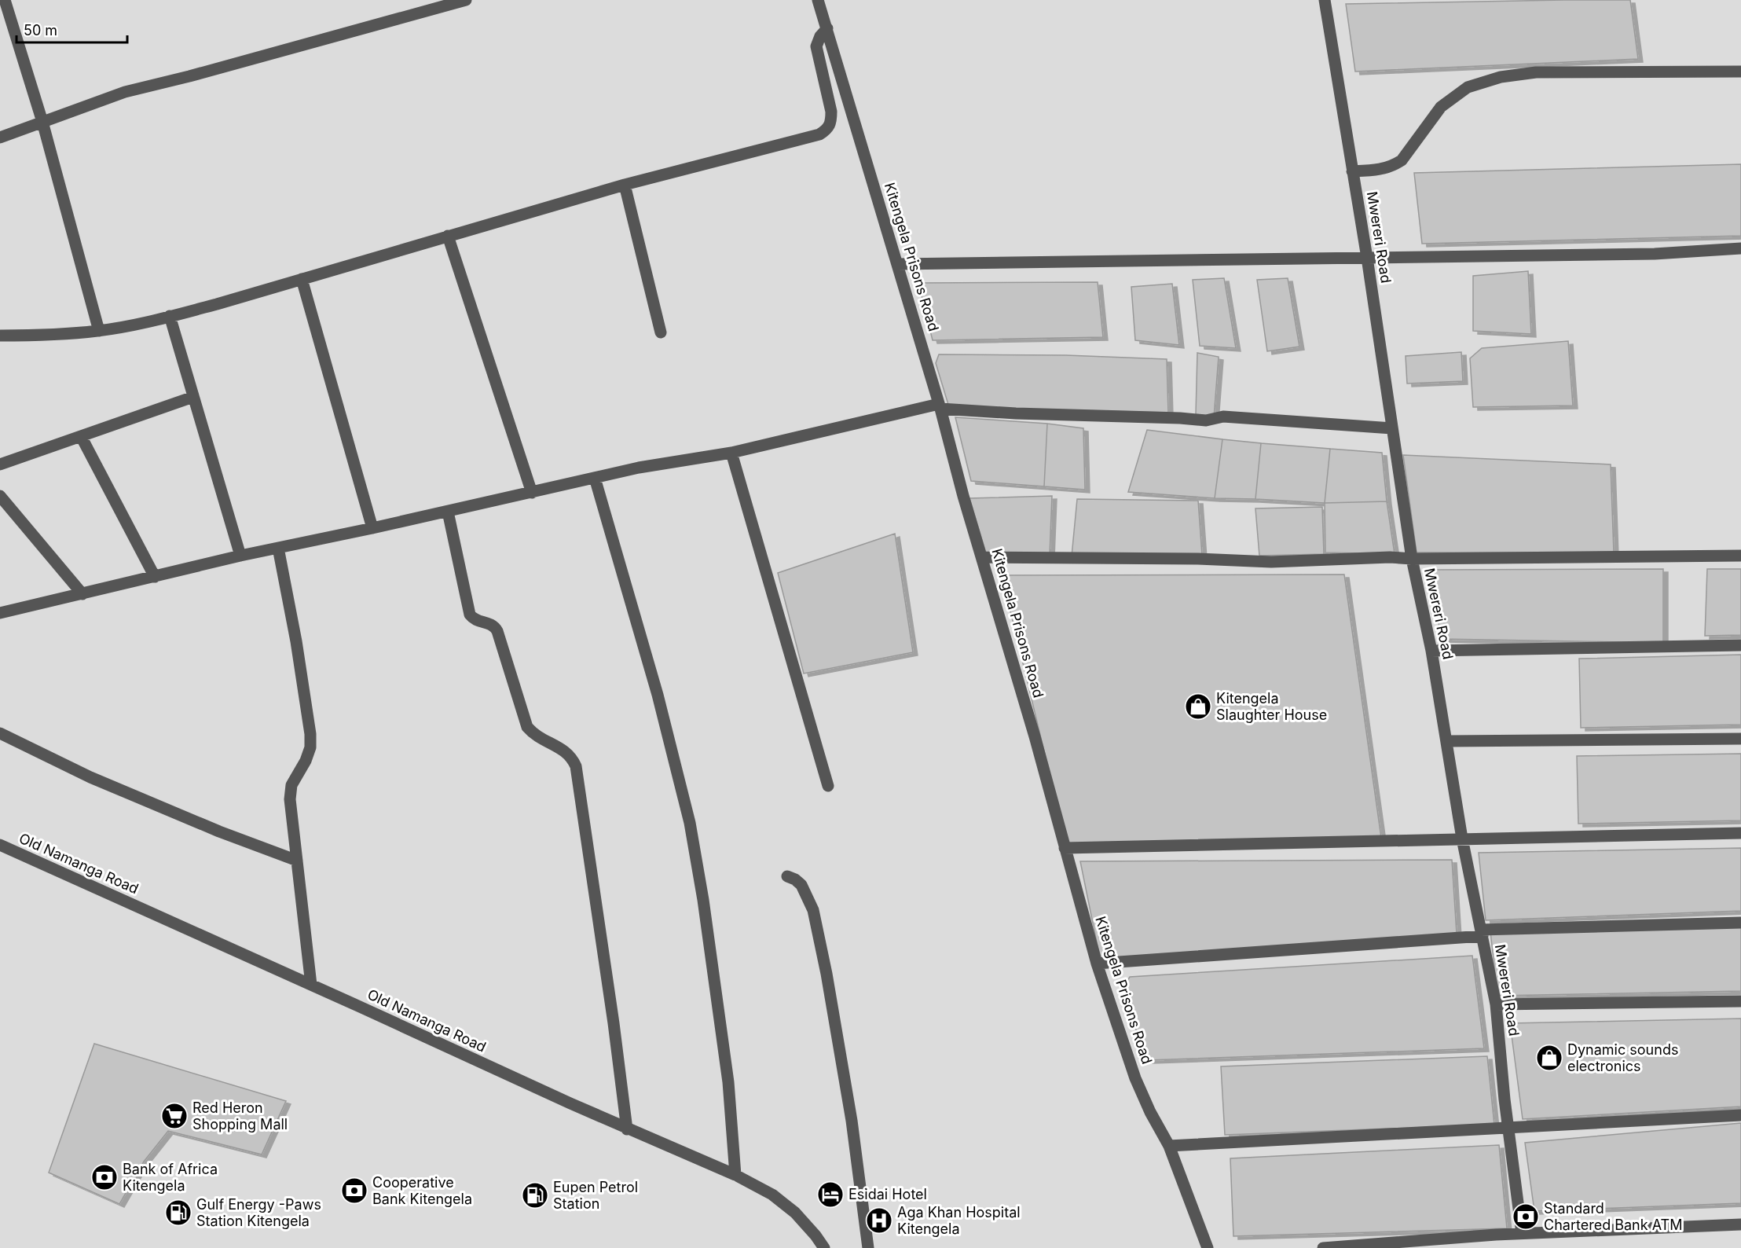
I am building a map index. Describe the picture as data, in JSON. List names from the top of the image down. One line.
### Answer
{"streets":{"street":["Mwereri Road","Kitengela Prisons Road","Old Namanga Road"]},"places":{"shop":["Kitengela Slaughter House","Dynamic sounds electronics"],"supermarket":["Red Heron Shopping Mall"],"bank":["Bank of Africa Kitengela","Cooperative Bank Kitengela","Standard Chartered Bank ATM"],"hotel":["Esidai Hotel"],"fuel station":["Eupen Petrol Station","Gulf Energy -Paws Station Kitengela"],"hospital":["Aga Khan Hospital Kitengela"]},"scale_bar":"50 m"}
